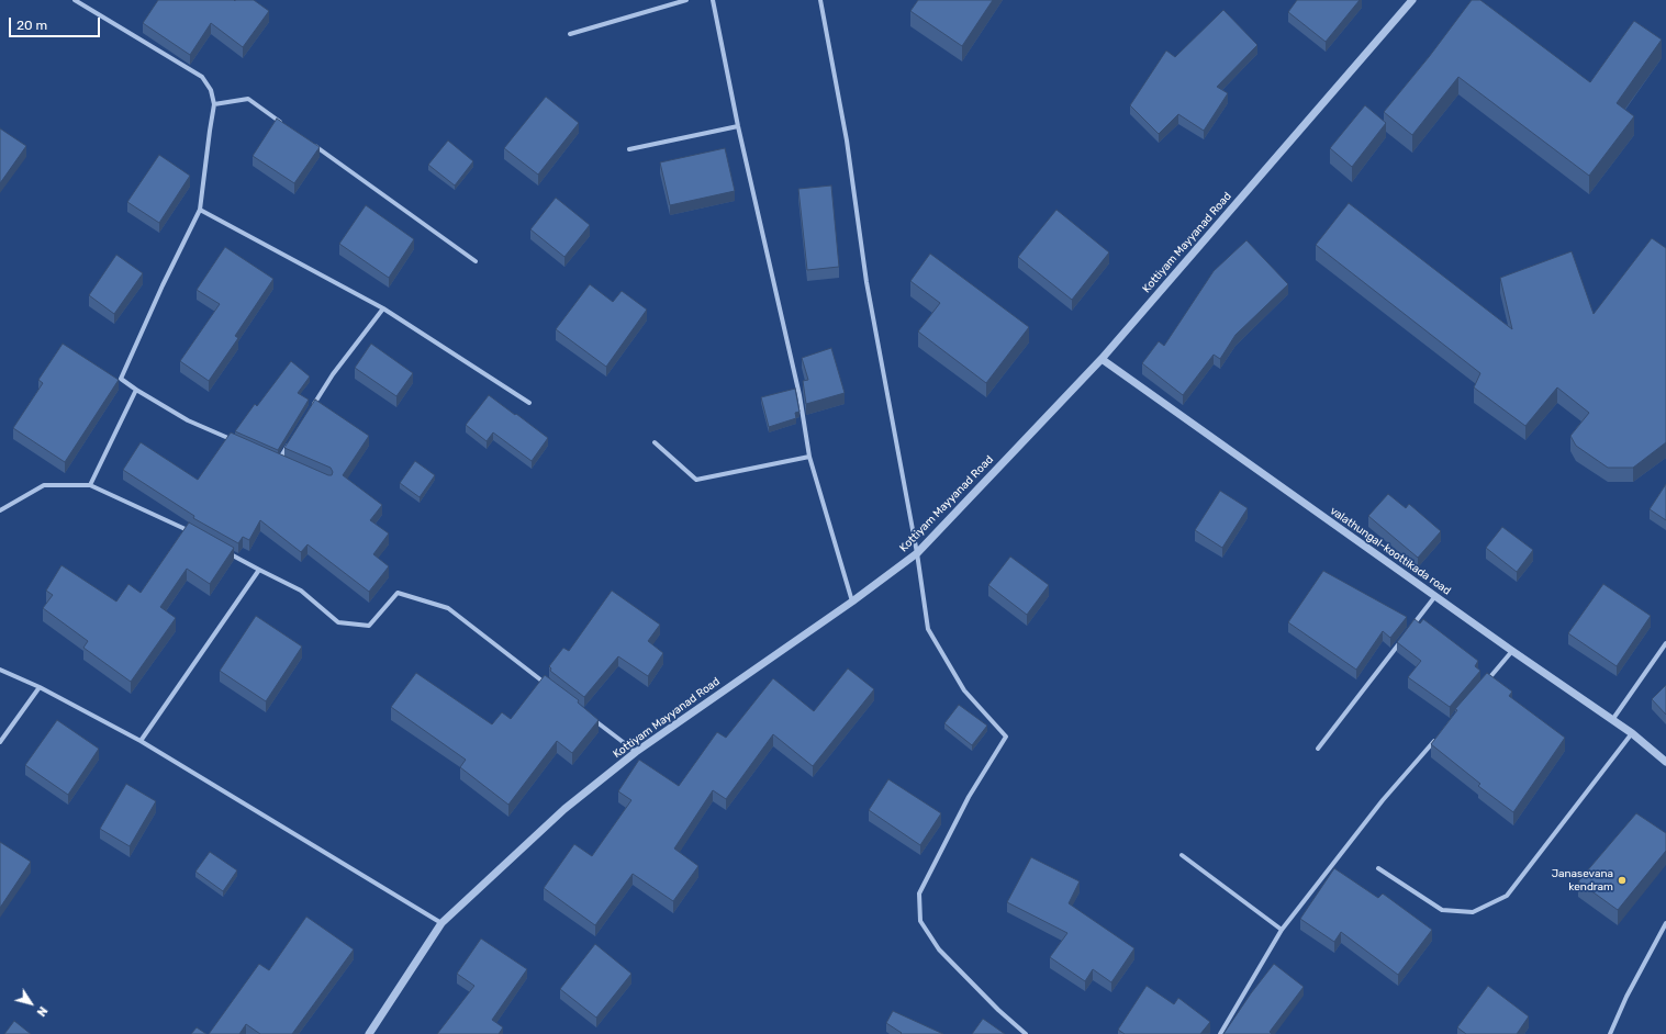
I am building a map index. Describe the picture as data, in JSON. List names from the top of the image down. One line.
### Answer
{"streets":{"street":["Kottiyam Mayyanad Road","valathungal-koottikada road"]},"crossings":[["Kottiyam Mayyanad Road","valathungal-koottikada road"]],"places":["Janasevana kendram"],"scale_bar":"20 m","north":"bottom right"}
